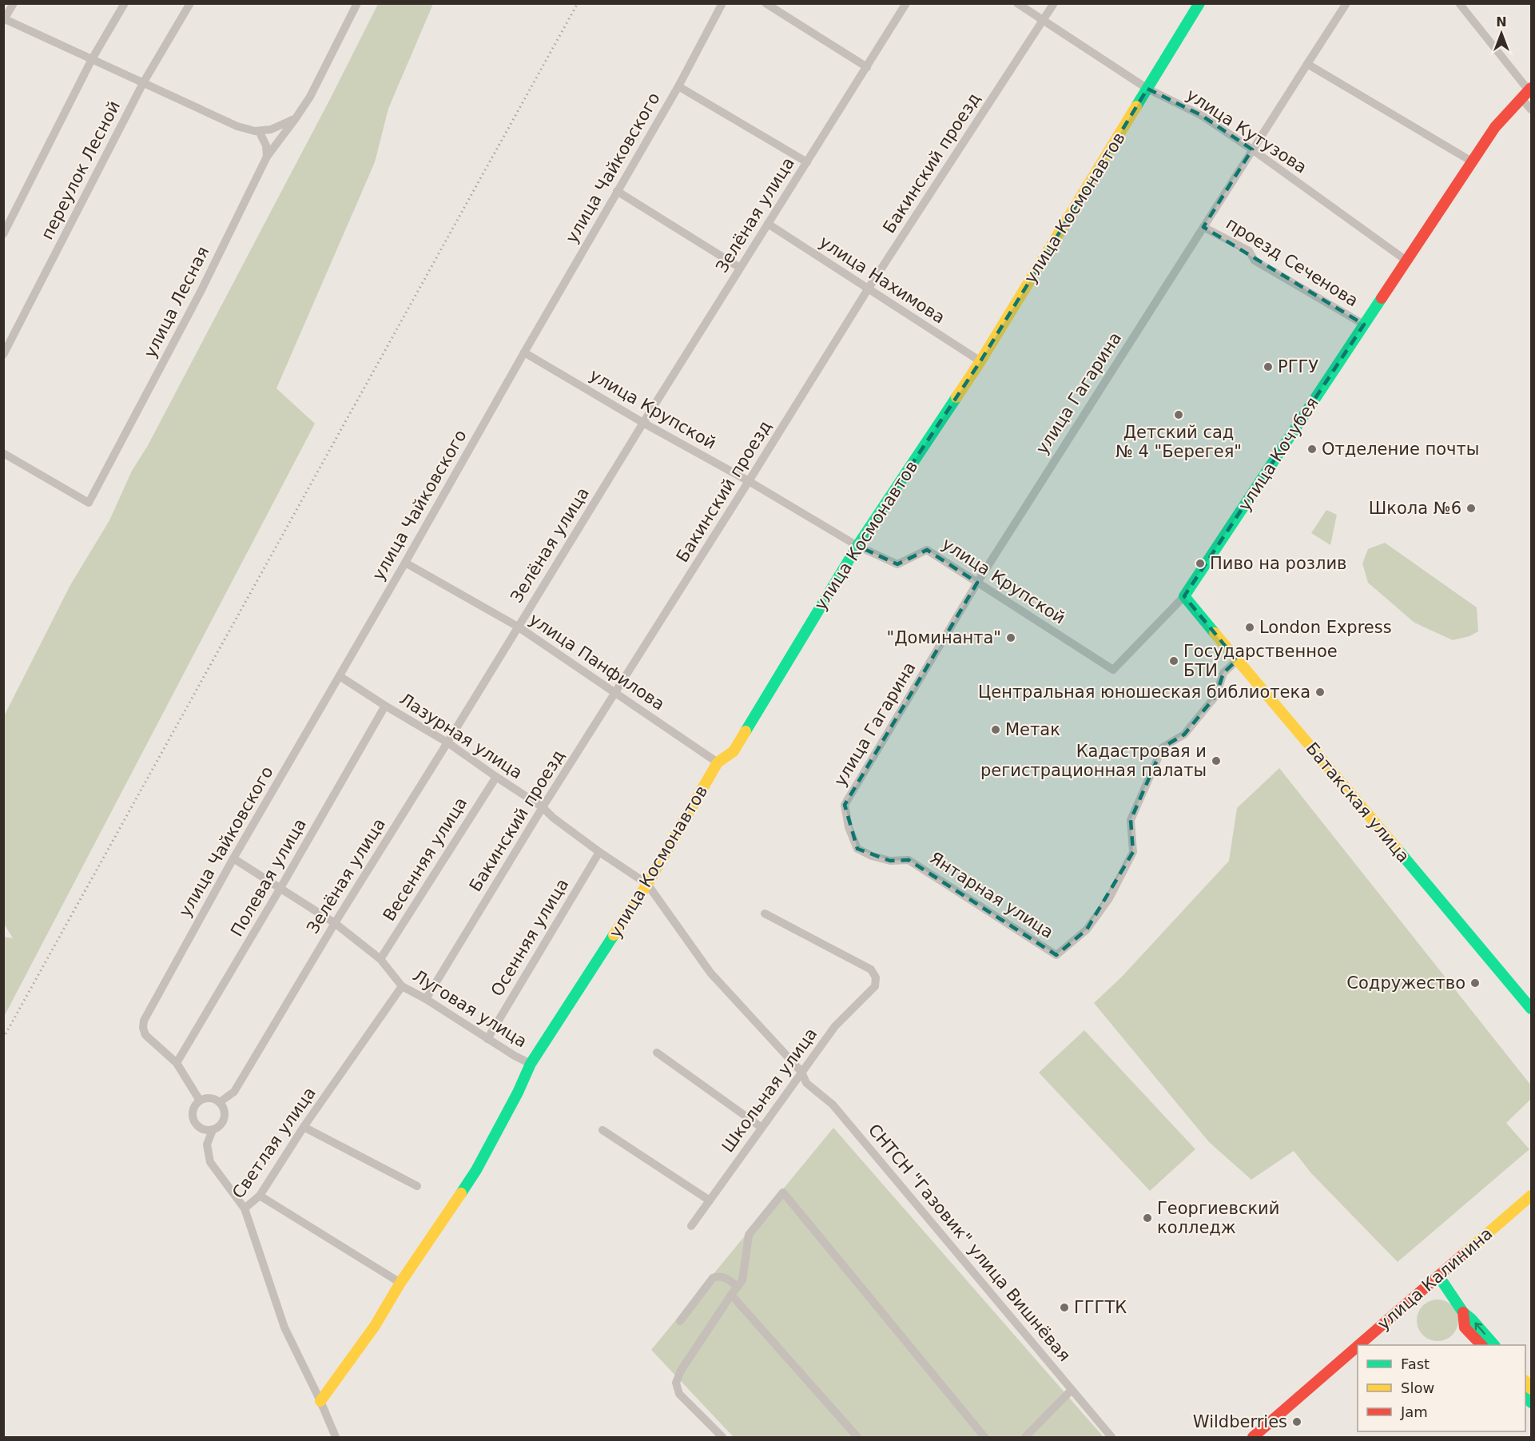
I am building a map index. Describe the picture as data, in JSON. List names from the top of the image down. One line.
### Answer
{"streets":{"street":["улица Кутузова","Бакинский проезд","улица Чайковского","переулок Лесной","улица Космонавтов","Зелёная улица","проезд Сеченова","улица Нахимова","улица Лесная","улица Гагарина","улица Крупской","улица Кочубея","улица Панфилова","Лазурная улица","Батакская улица","Весенняя улица","Полевая улица","Янтарная улица","Осенняя улица","Луговая улица","Школьная улица","Светлая улица","СНТСН \"Газовик\" улица Вишнёвая","улица Калинина"]},"crossings":[["улица Кутузова","Бакинский проезд"],["улица Кутузова","улица Космонавтов"],["улица Кутузова","улица Гагарина"],["улица Кутузова","улица Кочубея"],["Бакинский проезд","улица Нахимова"],["Бакинский проезд","улица Крупской"],["Бакинский проезд","улица Панфилова"],["Бакинский проезд","Лазурная улица"],["Бакинский проезд","Луговая улица"],["улица Чайковского","улица Крупской"],["улица Чайковского","улица Панфилова"],["улица Чайковского","Лазурная улица"],["улица Чайковского","Полевая улица"],["улица Чайковского","Луговая улица"],["улица Космонавтов","улица Нахимова"],["улица Космонавтов","улица Крупской"],["улица Космонавтов","улица Панфилова"],["улица Космонавтов","Лазурная улица"],["улица Космонавтов","Луговая улица"],["улица Космонавтов","Светлая улица"],["Зелёная улица","улица Нахимова"],["Зелёная улица","улица Крупской"],["Зелёная улица","улица Панфилова"],["Зелёная улица","Лазурная улица"],["Зелёная улица","Луговая улица"],["проезд Сеченова","улица Гагарина"],["проезд Сеченова","улица Кочубея"],["улица Гагарина","улица Крупской"],["улица Гагарина","Янтарная улица"],["улица Крупской","улица Кочубея"],["улица Кочубея","Батакская улица"],["Лазурная улица","Весенняя улица"],["Лазурная улица","Полевая улица"],["Лазурная улица","Осенняя улица"],["Лазурная улица","Школьная улица"],["Лазурная улица","СНТСН \"Газовик\" улица Вишнёвая"],["Батакская улица","Янтарная улица"],["Весенняя улица","Луговая улица"],["Полевая улица","Луговая улица"],["Осенняя улица","Луговая улица"],["Луговая улица","Светлая улица"],["Школьная улица","СНТСН \"Газовик\" улица Вишнёвая"]],"places":["РГГУ","Детский сад № 4 \"Берегея\"","Отделение почты","Школа №6","Пиво на розлив","London Express","\"Доминанта\"","Государственное БТИ","Центральная юношеская библиотека","Метак","Кадастровая и регистрационная палаты","Содружество","Георгиевский колледж","ГГГТК","Wildberries"],"legend":["Fast","Slow","Jam"],"north":"top"}
